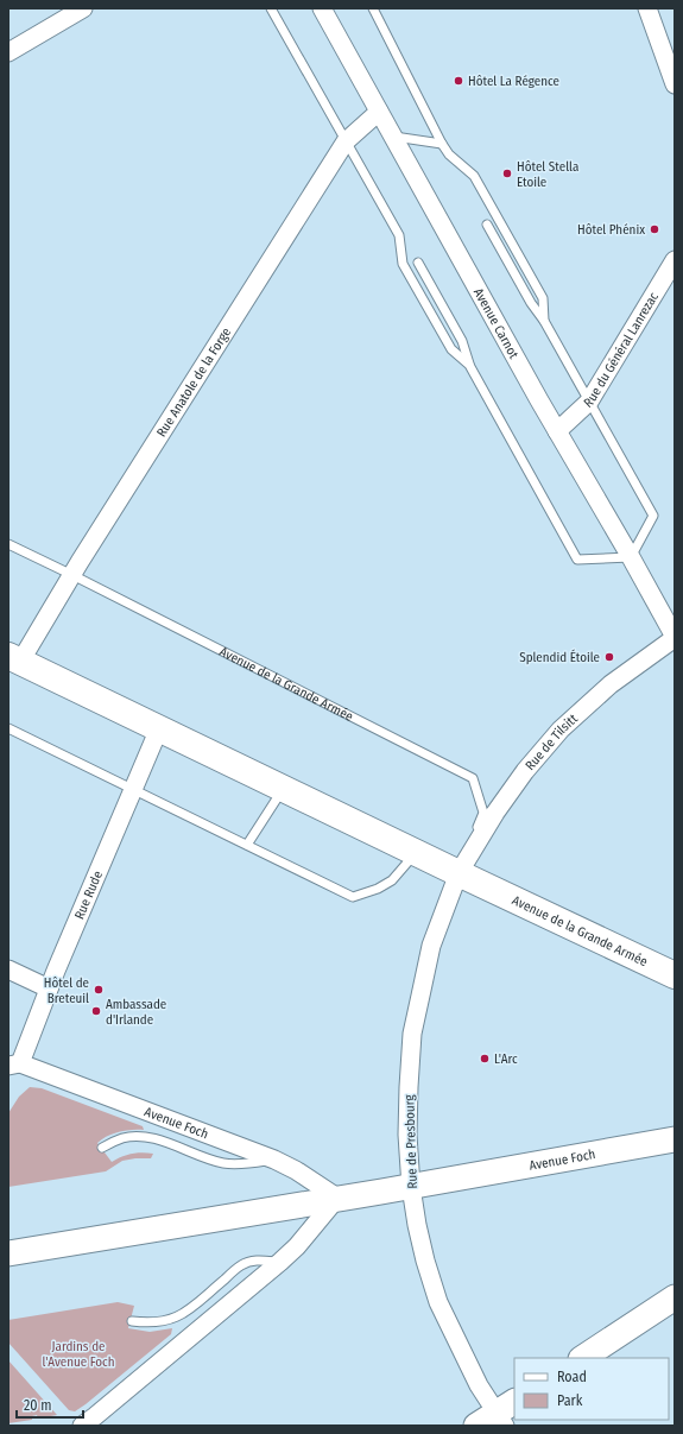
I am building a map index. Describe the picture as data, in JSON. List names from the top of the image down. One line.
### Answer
{"streets":{"main road":["Avenue de la Grande Armée","Avenue Foch"],"street":["Avenue Carnot","Rue du Général Lanrezac","Rue Anatole de la Forge","Rue de Tilsitt","Rue Rude","Rue de Presbourg"]},"crossings":[["Avenue Carnot","Rue du Général Lanrezac"],["Avenue Carnot","Rue Anatole de la Forge"],["Avenue Carnot","Rue de Tilsitt"],["Rue Anatole de la Forge","Avenue de la Grande Armée"],["Avenue de la Grande Armée","Rue de Tilsitt"],["Avenue de la Grande Armée","Rue Rude"],["Avenue de la Grande Armée","Rue de Presbourg"],["Rue de Tilsitt","Rue de Presbourg"],["Rue Rude","Avenue Foch"],["Avenue Foch","Rue de Presbourg"]],"parks":["Jardins de l'Avenue Foch"],"places":["Hôtel La Régence","Hôtel Stella Etoile","Hôtel Phénix","Splendid Étoile","Hôtel de Breteuil","Ambassade d'Irlande","L'Arc"],"legend":["Road","Park"],"scale_bar":"20 m"}
